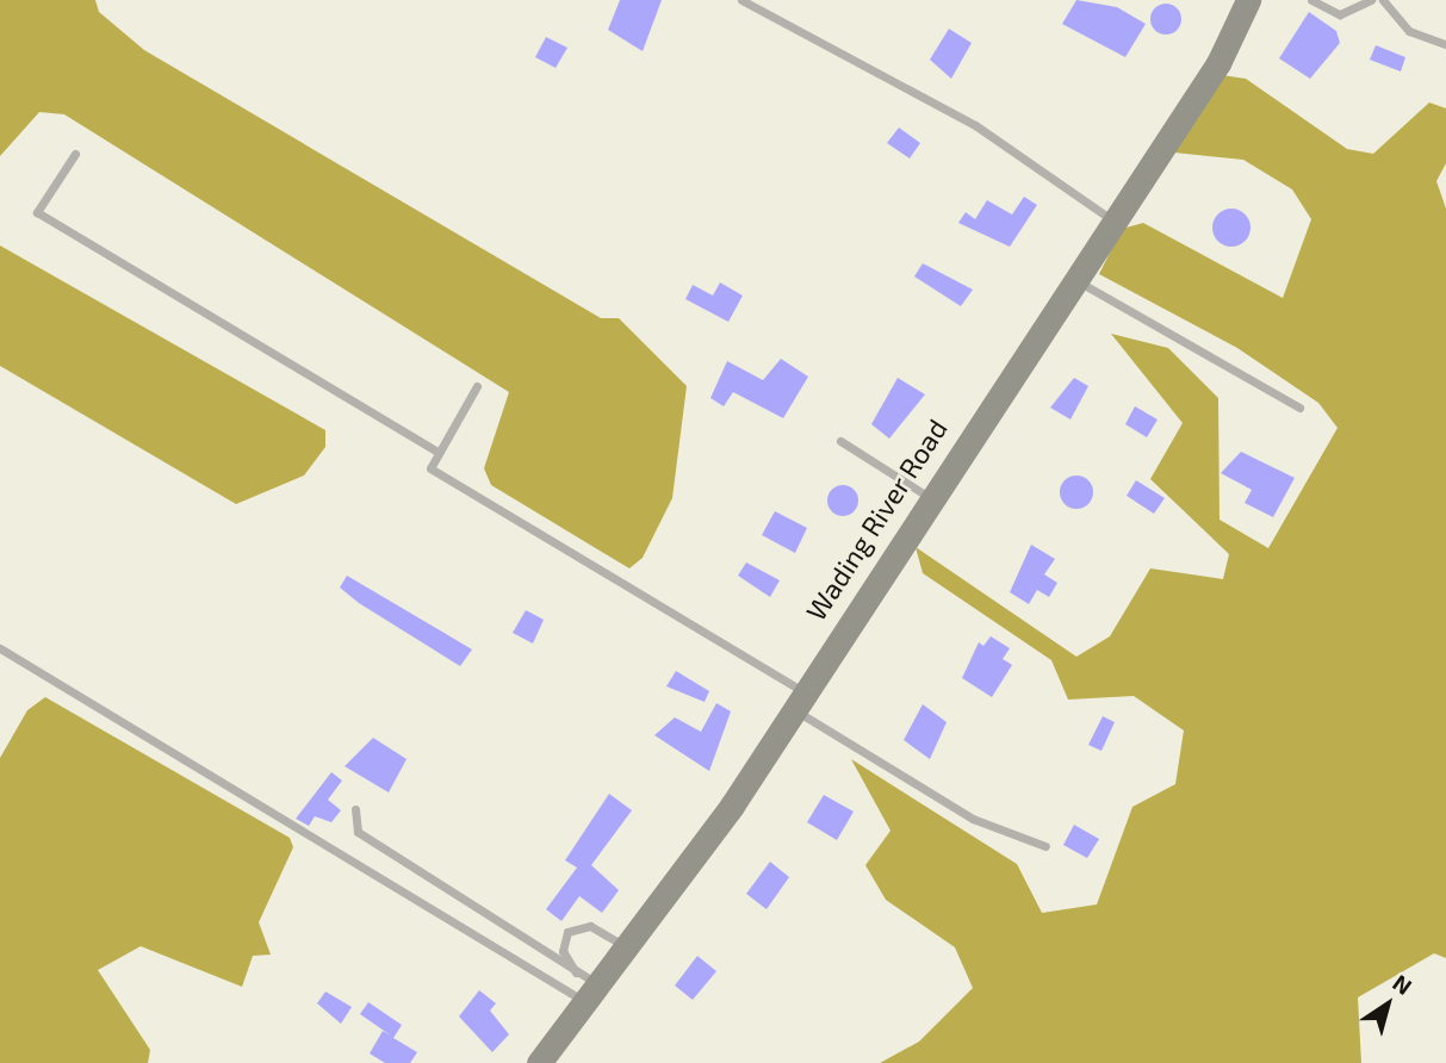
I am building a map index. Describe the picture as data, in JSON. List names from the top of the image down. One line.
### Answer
{"streets":{"main road":["Wading River Road"]},"north":"top right"}
